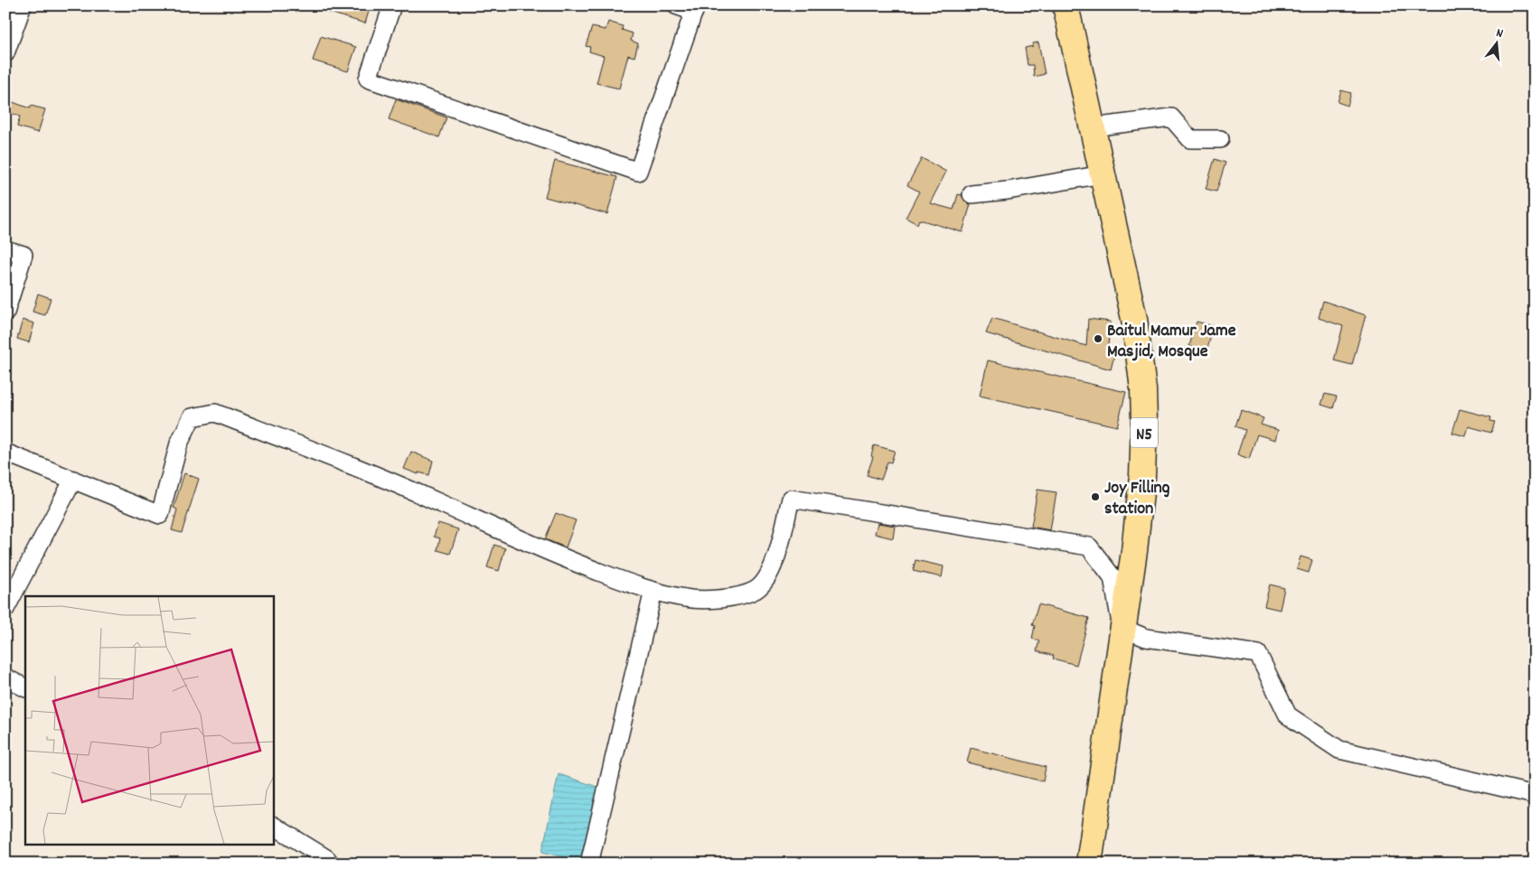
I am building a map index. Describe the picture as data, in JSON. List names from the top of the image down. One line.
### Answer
{"streets":{"highway":["N5"]},"places":["Baitul Mamur Jame Masjid, Mosque","Joy Filling station"],"north":"top"}
